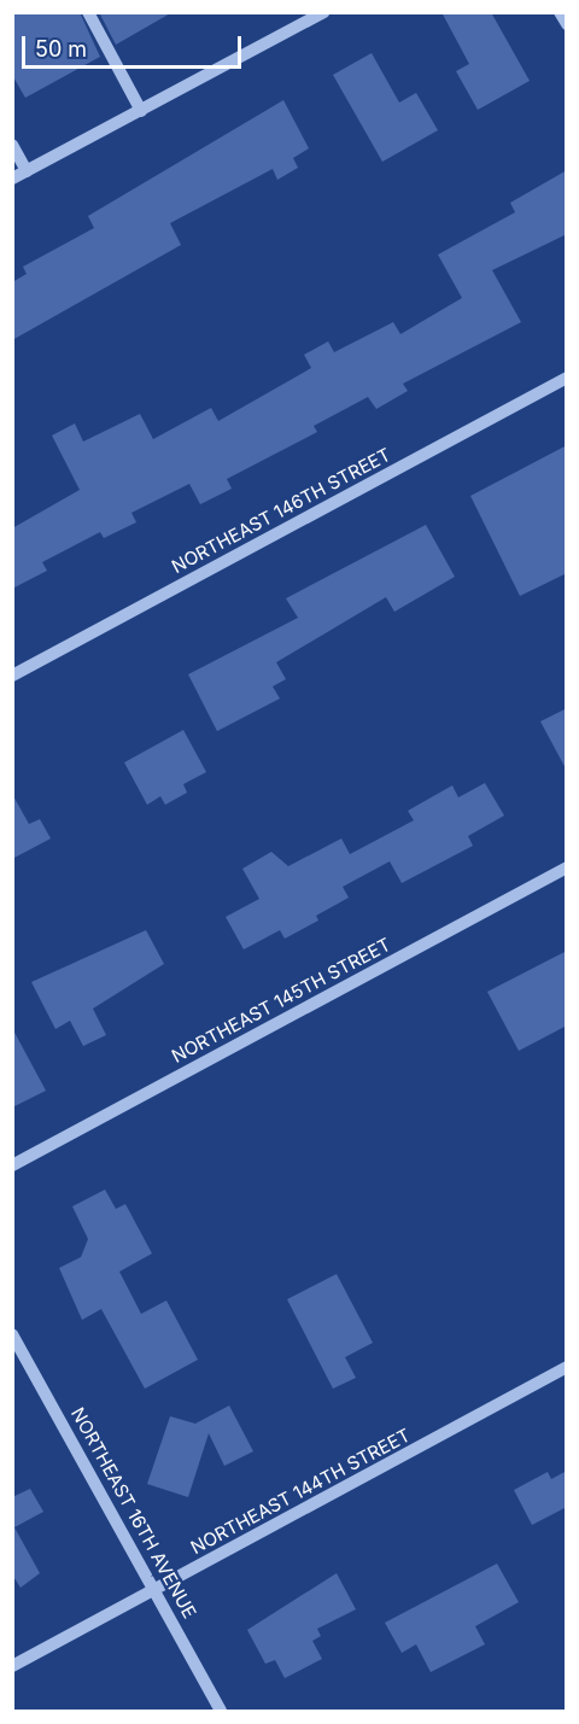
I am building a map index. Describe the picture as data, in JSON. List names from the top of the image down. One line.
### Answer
{"streets":{"street":["NORTHEAST 146TH STREET","NORTHEAST 145TH STREET","NORTHEAST 144TH STREET","NORTHEAST 16TH AVENUE"]},"crossings":[["NORTHEAST 144TH STREET","NORTHEAST 16TH AVENUE"]],"scale_bar":"50 m"}
